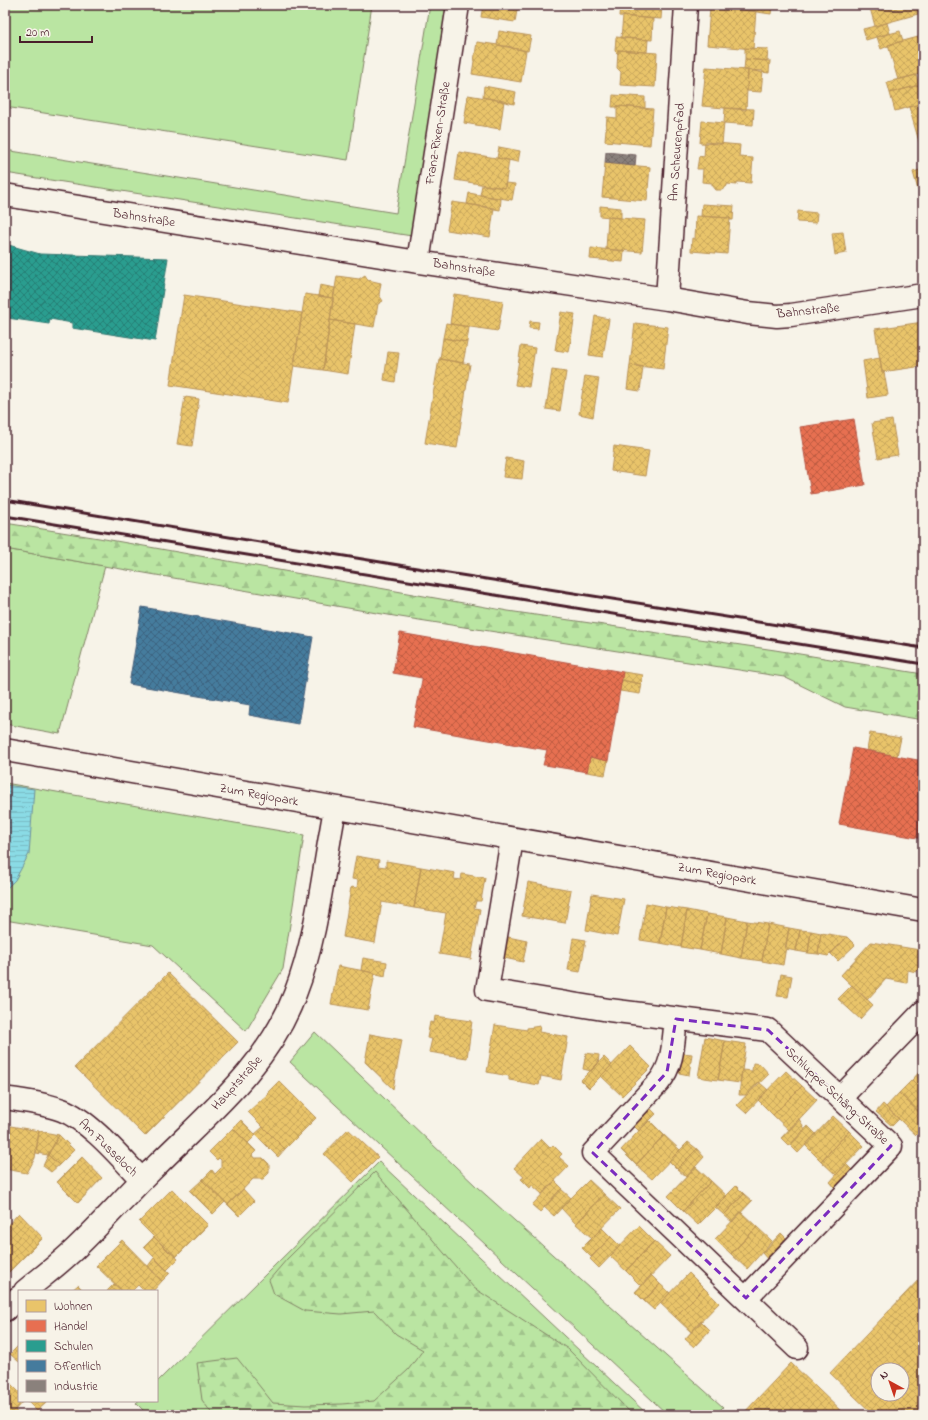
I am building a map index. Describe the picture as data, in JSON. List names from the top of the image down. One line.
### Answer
{"streets":{"street":["Franz-Rixen-Straße","Am Scheurenpfad","Bahnstraße","Zum Regiopark","Hauptstraße","Schluppe-Schäng-Straße","Am Fusseloch"]},"crossings":[["Franz-Rixen-Straße","Bahnstraße"],["Am Scheurenpfad","Bahnstraße"],["Zum Regiopark","Hauptstraße"],["Zum Regiopark","Schluppe-Schäng-Straße"],["Hauptstraße","Am Fusseloch"]],"legend":["Wohnen","Handel","Schulen","Öffentlich","Industrie"],"scale_bar":"20 m","north":"top left"}
